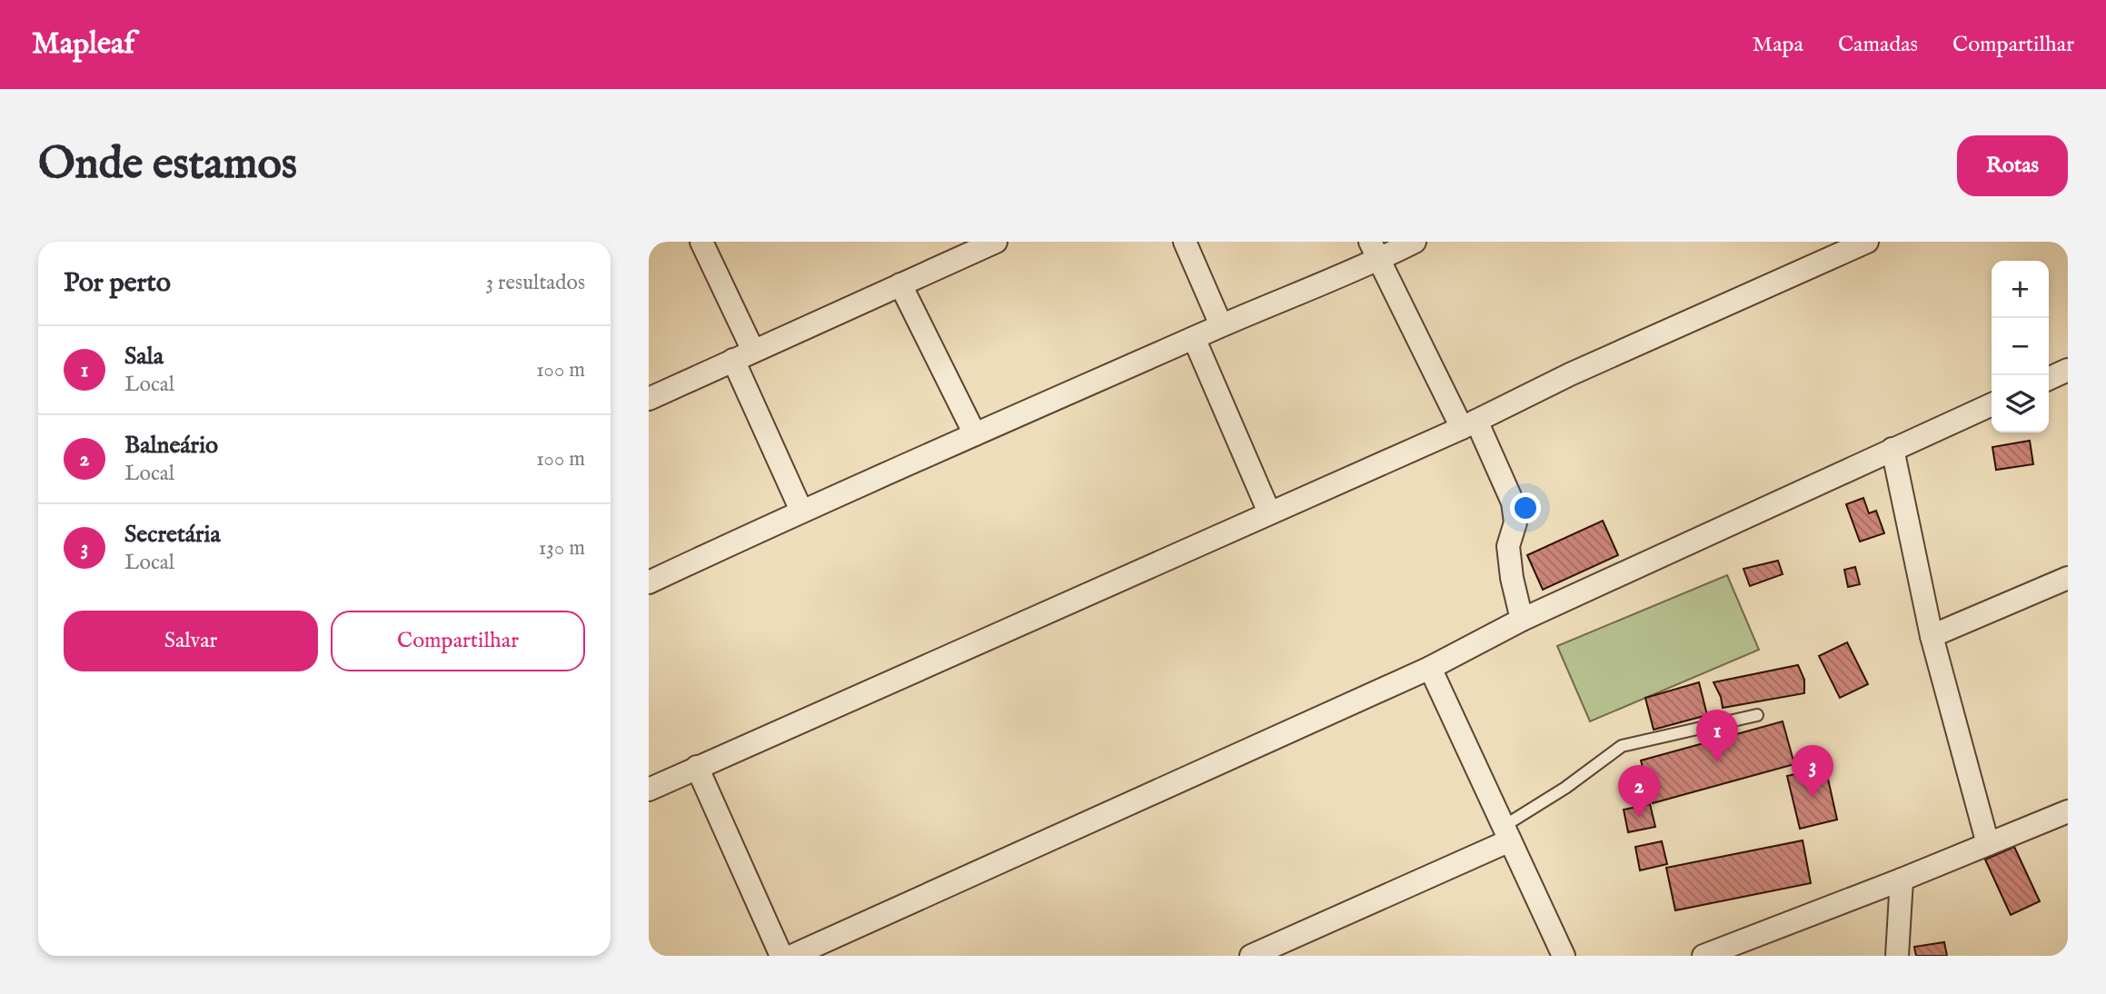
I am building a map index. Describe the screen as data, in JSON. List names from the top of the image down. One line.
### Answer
{"page":{"header":"Mapleaf","nav":["Mapa","Camadas","Compartilhar"],"buttons":["Rotas",["Salvar","Compartilhar"]],"title":"Onde estamos","heading":["Por perto","3 resultados"],"map_buttons":["+","−"],"list":[{"mark":"1","name":"Sala","note":"Local","value":"100 m"},{"mark":"2","name":"Balneário","note":"Local","value":"100 m"},{"mark":"3","name":"Secretária","note":"Local","value":"130 m"}],"pins":["1","3","2"]}}
